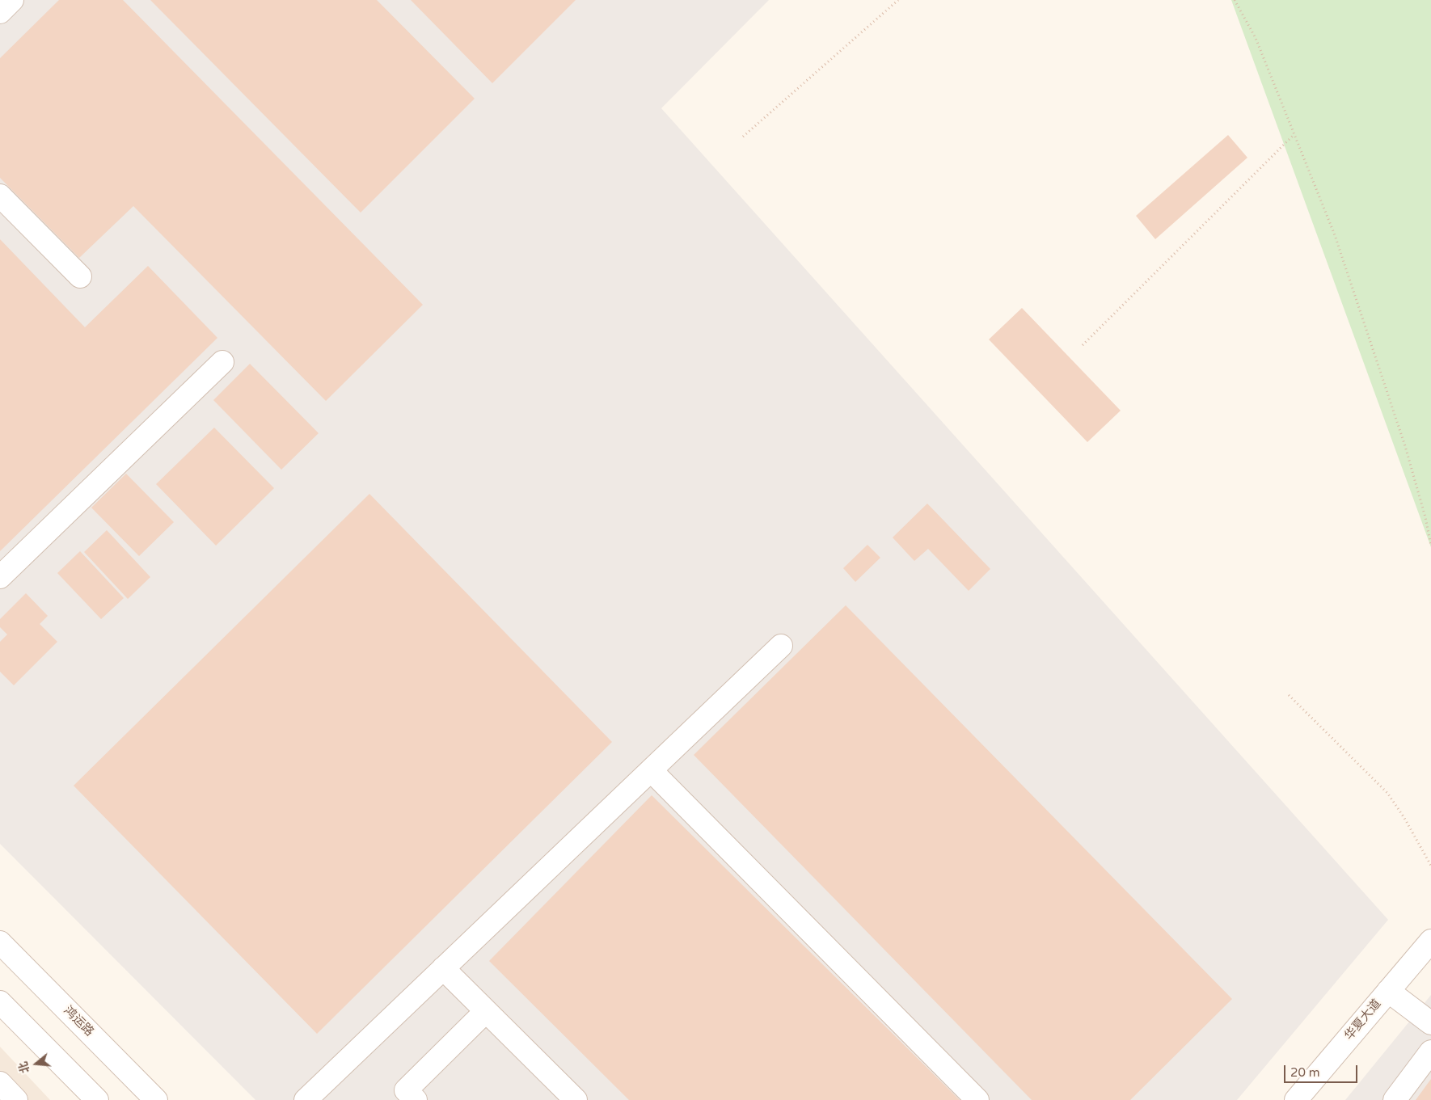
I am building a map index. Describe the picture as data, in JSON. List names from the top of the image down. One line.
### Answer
{"streets":{"street":["华夏大道","鸿运路"]},"scale_bar":"20 m","north":"left"}
